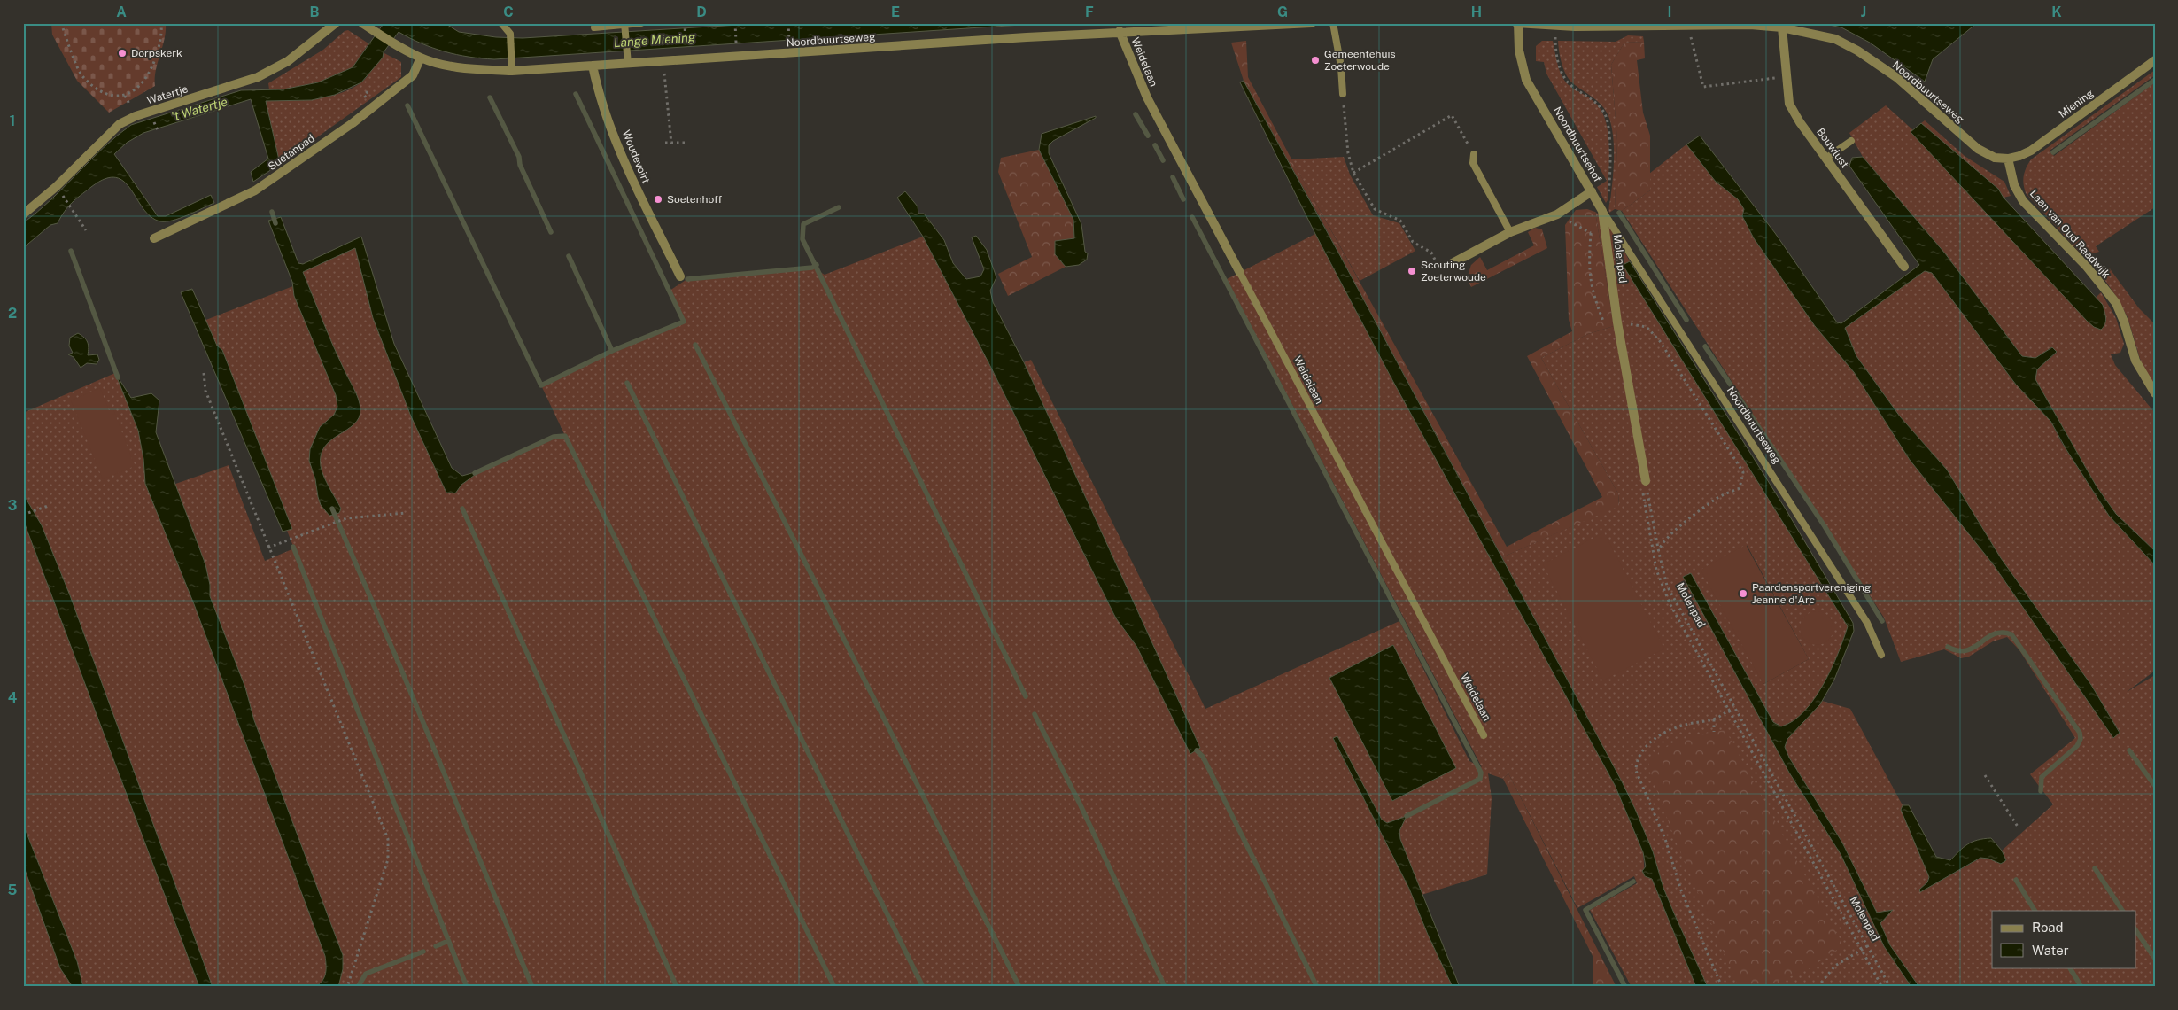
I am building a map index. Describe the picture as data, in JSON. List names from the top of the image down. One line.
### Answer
{"streets":{"street":["Noordbuurtseweg","Weidelaan","Watertje","Miening","Noordbuurtsehof","Bouwlust","Suetanpad","Woudevoirt","Laan van Oud Raadwijk","Molenpad"]},"crossings":[["Noordbuurtseweg","Weidelaan"],["Noordbuurtseweg","Miening"],["Noordbuurtseweg","Noordbuurtsehof"],["Noordbuurtseweg","Bouwlust"],["Noordbuurtseweg","Suetanpad"],["Noordbuurtseweg","Woudevoirt"],["Noordbuurtseweg","Laan van Oud Raadwijk"],["Noordbuurtseweg","Molenpad"],["Miening","Laan van Oud Raadwijk"],["Noordbuurtsehof","Molenpad"]],"water":["Lange Miening","'t Watertje"],"places":["Dorpskerk","Gemeentehuis Zoeterwoude","Soetenhoff","Scouting Zoeterwoude","Paardensportvereniging Jeanne d'Arc"],"legend":["Road","Water"],"grid":{"columns":["A","B","C","D","E","F","G","H","I","J","K"],"rows":["1","2","3","4","5"]}}
